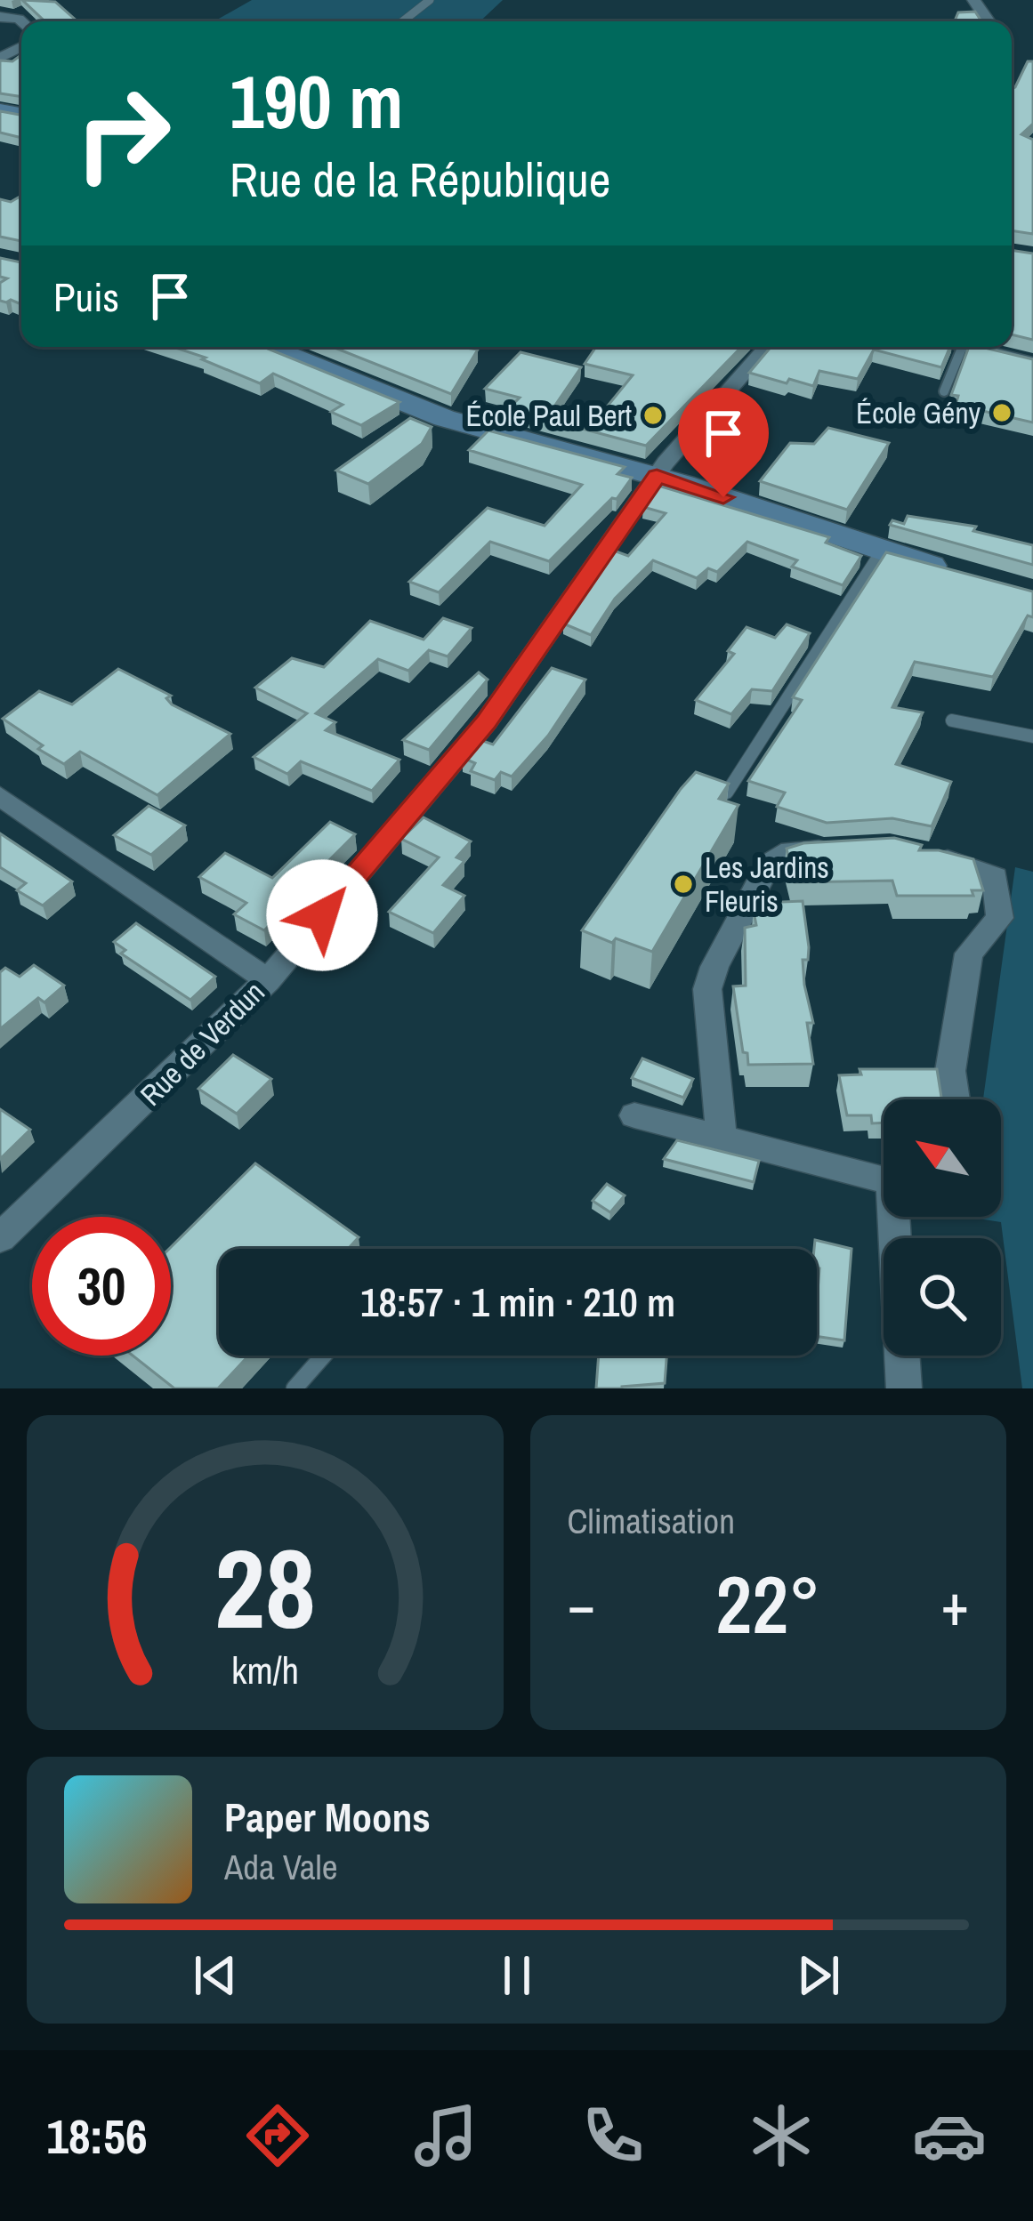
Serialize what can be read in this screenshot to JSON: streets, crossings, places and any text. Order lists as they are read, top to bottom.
{
  "streets": {
    "street": ["Rue de Verdun"]
  },
  "places": ["École Gény", "École Paul Bert", "Les Jardins Fleuris"],
  "north": "top left",
  "page": {
    "turn": ["190 m", "Rue de la République"],
    "then": "Puis",
    "limit": "30",
    "trip": "18:57 · 1 min · 210 m",
    "tile": "Climatisation",
    "heat": ["−", "22°", "+"],
    "song": ["Paper Moons", "Ada Vale"],
    "tabs": "18:56",
    "gauge": ["28", "km/h"]
  }
}
